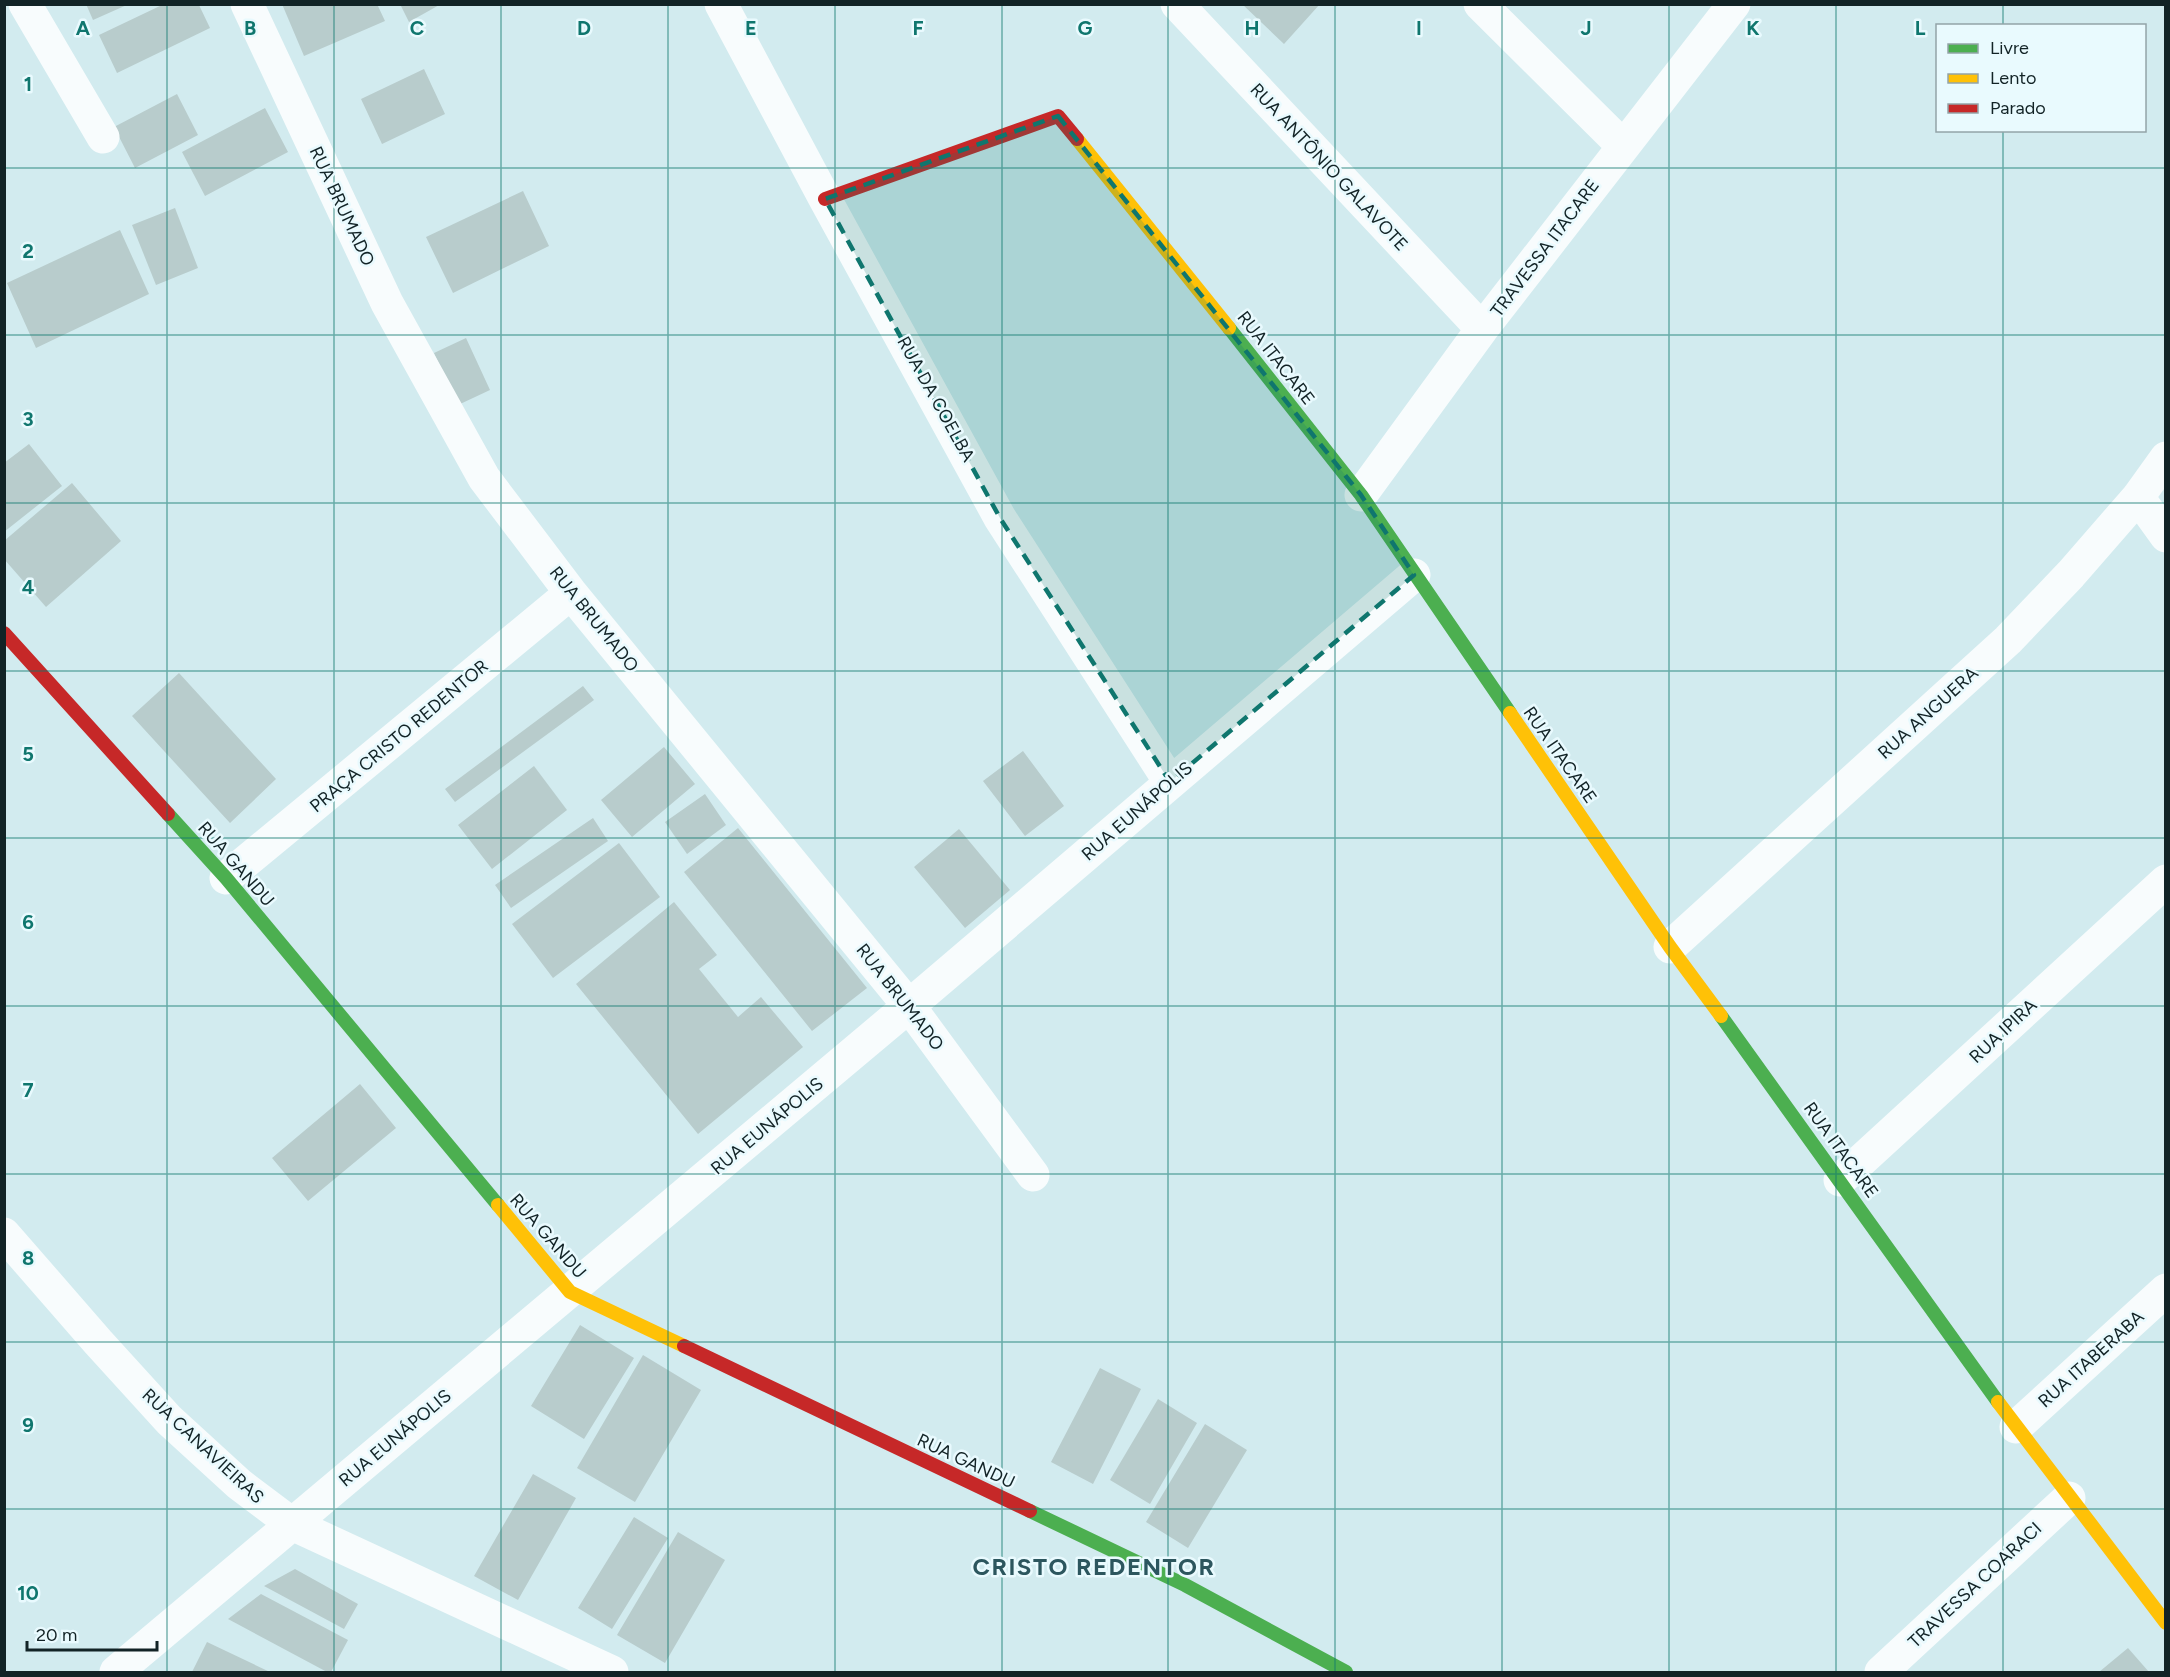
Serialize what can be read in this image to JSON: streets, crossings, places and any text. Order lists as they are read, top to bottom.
{
  "streets": {
    "street": [
      "RUA ANTÔNIO GALAVOTE",
      "RUA BRUMADO",
      "TRAVESSA ITACARE",
      "RUA ITACARE",
      "RUA DA COELBA",
      "RUA ANGUERA",
      "PRAÇA CRISTO REDENTOR",
      "RUA EUNÁPOLIS",
      "RUA GANDU",
      "RUA IPIRA",
      "RUA ITABERABA",
      "RUA CANAVIEIRAS",
      "TRAVESSA COARACI"
    ]
  },
  "crossings": [
    ["RUA ANTÔNIO GALAVOTE", "TRAVESSA ITACARE"],
    ["RUA BRUMADO", "PRAÇA CRISTO REDENTOR"],
    ["RUA BRUMADO", "RUA EUNÁPOLIS"],
    ["TRAVESSA ITACARE", "RUA ITACARE"],
    ["RUA ITACARE", "RUA DA COELBA"],
    ["RUA ITACARE", "RUA ANGUERA"],
    ["RUA ITACARE", "RUA EUNÁPOLIS"],
    ["RUA ITACARE", "RUA IPIRA"],
    ["RUA ITACARE", "RUA ITABERABA"],
    ["RUA ITACARE", "TRAVESSA COARACI"],
    ["RUA DA COELBA", "RUA EUNÁPOLIS"],
    ["PRAÇA CRISTO REDENTOR", "RUA GANDU"],
    ["RUA EUNÁPOLIS", "RUA GANDU"],
    ["RUA EUNÁPOLIS", "RUA CANAVIEIRAS"]
  ],
  "districts": ["CRISTO REDENTOR"],
  "legend": ["Livre", "Lento", "Parado"],
  "scale_bar": "20 m",
  "grid": {
    "columns": [
      "A",
      "B",
      "C",
      "D",
      "E",
      "F",
      "G",
      "H",
      "I",
      "J",
      "K",
      "L"
    ],
    "rows": [
      "1",
      "2",
      "3",
      "4",
      "5",
      "6",
      "7",
      "8",
      "9",
      "10"
    ]
  }
}
